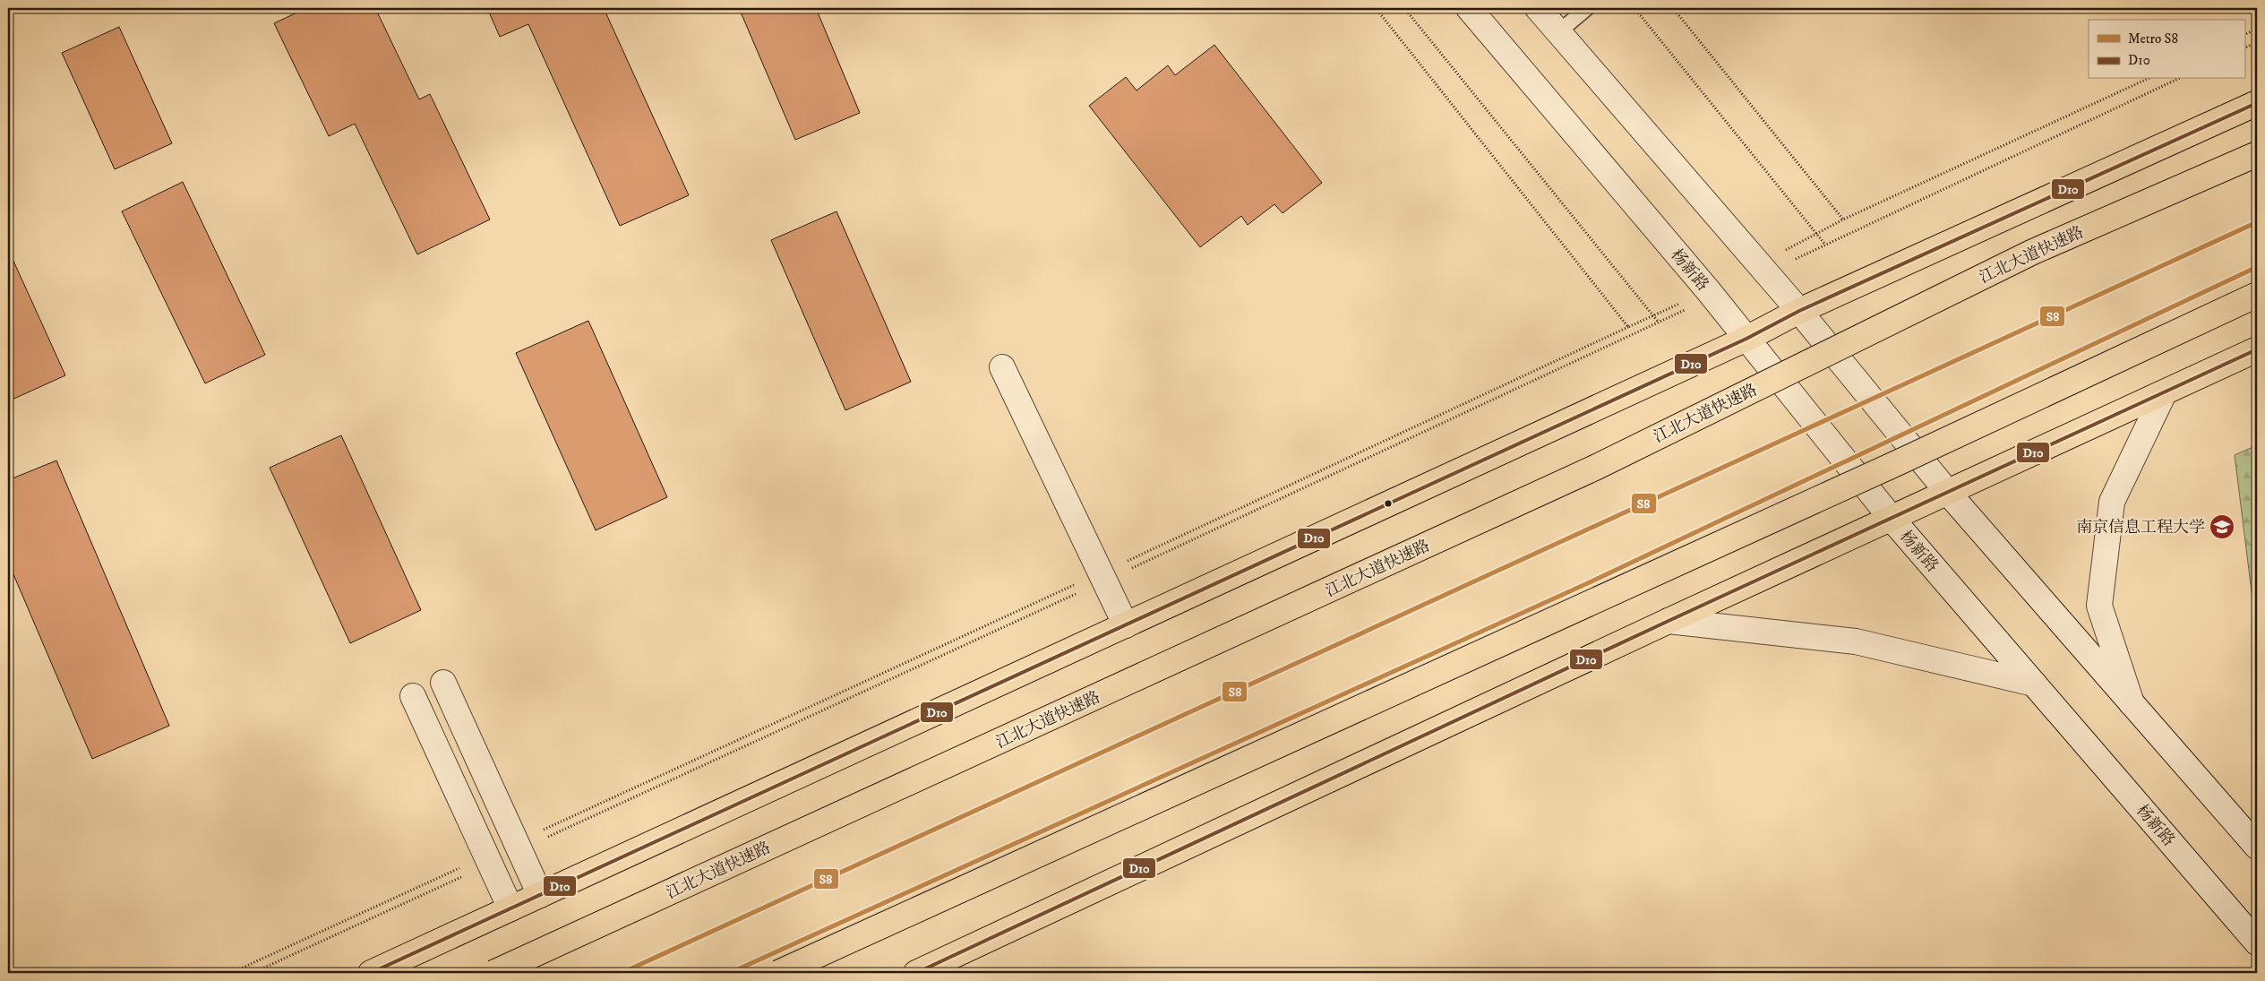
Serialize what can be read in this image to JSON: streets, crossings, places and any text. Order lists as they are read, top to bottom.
{
  "streets": {
    "main road": ["江北大道快速路"],
    "street": ["杨新路"]
  },
  "places": {
    "school or university": ["南京信息工程大学"]
  },
  "lines": ["transit line D10", "metro line S8"],
  "legend": ["Metro S8", "D10"]
}
